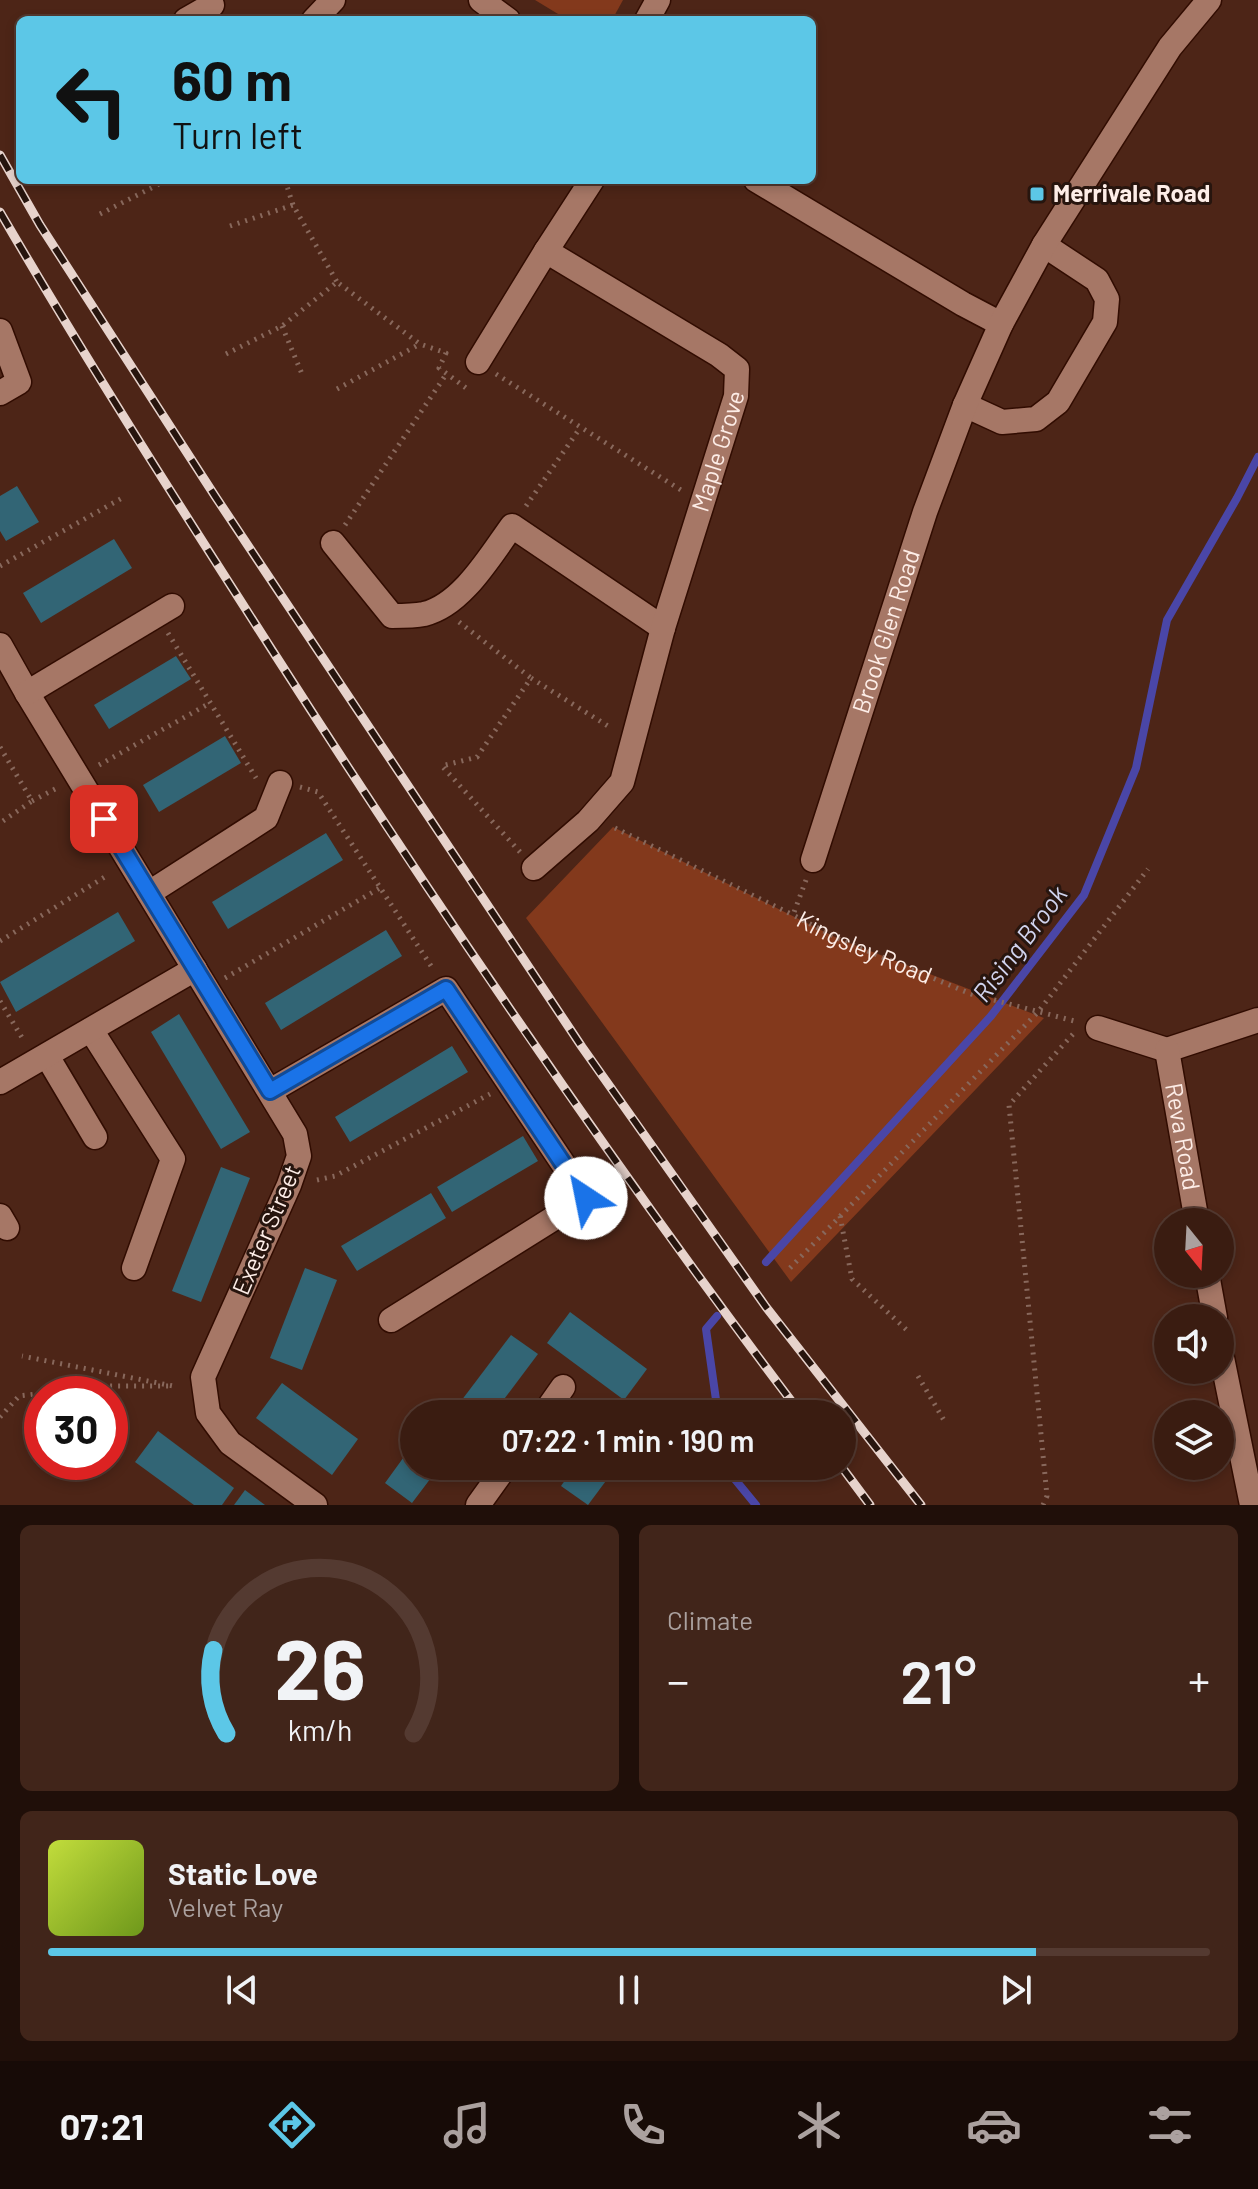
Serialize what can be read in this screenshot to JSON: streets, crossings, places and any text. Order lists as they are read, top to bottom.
{
  "streets": {
    "street": [
      "Maple Grove",
      "Brook Glen Road",
      "Reva Road",
      "Exeter Street"
    ],
    "path": ["Kingsley Road"]
  },
  "crossings": [
    ["Brook Glen Road", "Kingsley Road"]
  ],
  "water": ["Rising Brook"],
  "places": {
    "transit": ["Merrivale Road"]
  },
  "north": "bottom",
  "page": {
    "turn": ["60 m", "Turn left"],
    "limit": "30",
    "trip": "07:22 · 1 min · 190 m",
    "tile": "Climate",
    "heat": ["−", "21°", "+"],
    "song": ["Static Love", "Velvet Ray"],
    "tabs": "07:21",
    "gauge": ["26", "km/h"]
  }
}
